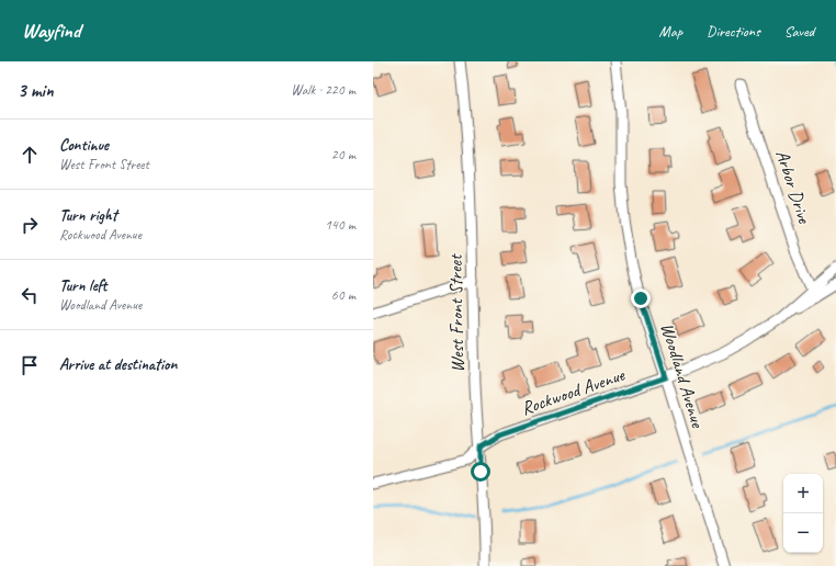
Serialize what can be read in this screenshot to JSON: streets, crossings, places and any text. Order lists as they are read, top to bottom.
{
  "streets": {
    "street": [
      "Arbor Drive",
      "West Front Street",
      "Woodland Avenue",
      "Rockwood Avenue"
    ]
  },
  "crossings": [
    ["Arbor Drive", "Rockwood Avenue"],
    ["West Front Street", "Rockwood Avenue"],
    ["Woodland Avenue", "Rockwood Avenue"]
  ],
  "page": {
    "header": "Wayfind",
    "nav": ["Map", "Directions", "Saved"],
    "heading": ["3 min", "Walk · 220 m"],
    "list": [
      ["Continue", "West Front Street", "20 m"],
      ["Turn right", "Rockwood Avenue", "140 m"],
      ["Turn left", "Woodland Avenue", "60 m"],
      "Arrive at destination"
    ],
    "map_buttons": ["+", "−"]
  }
}
